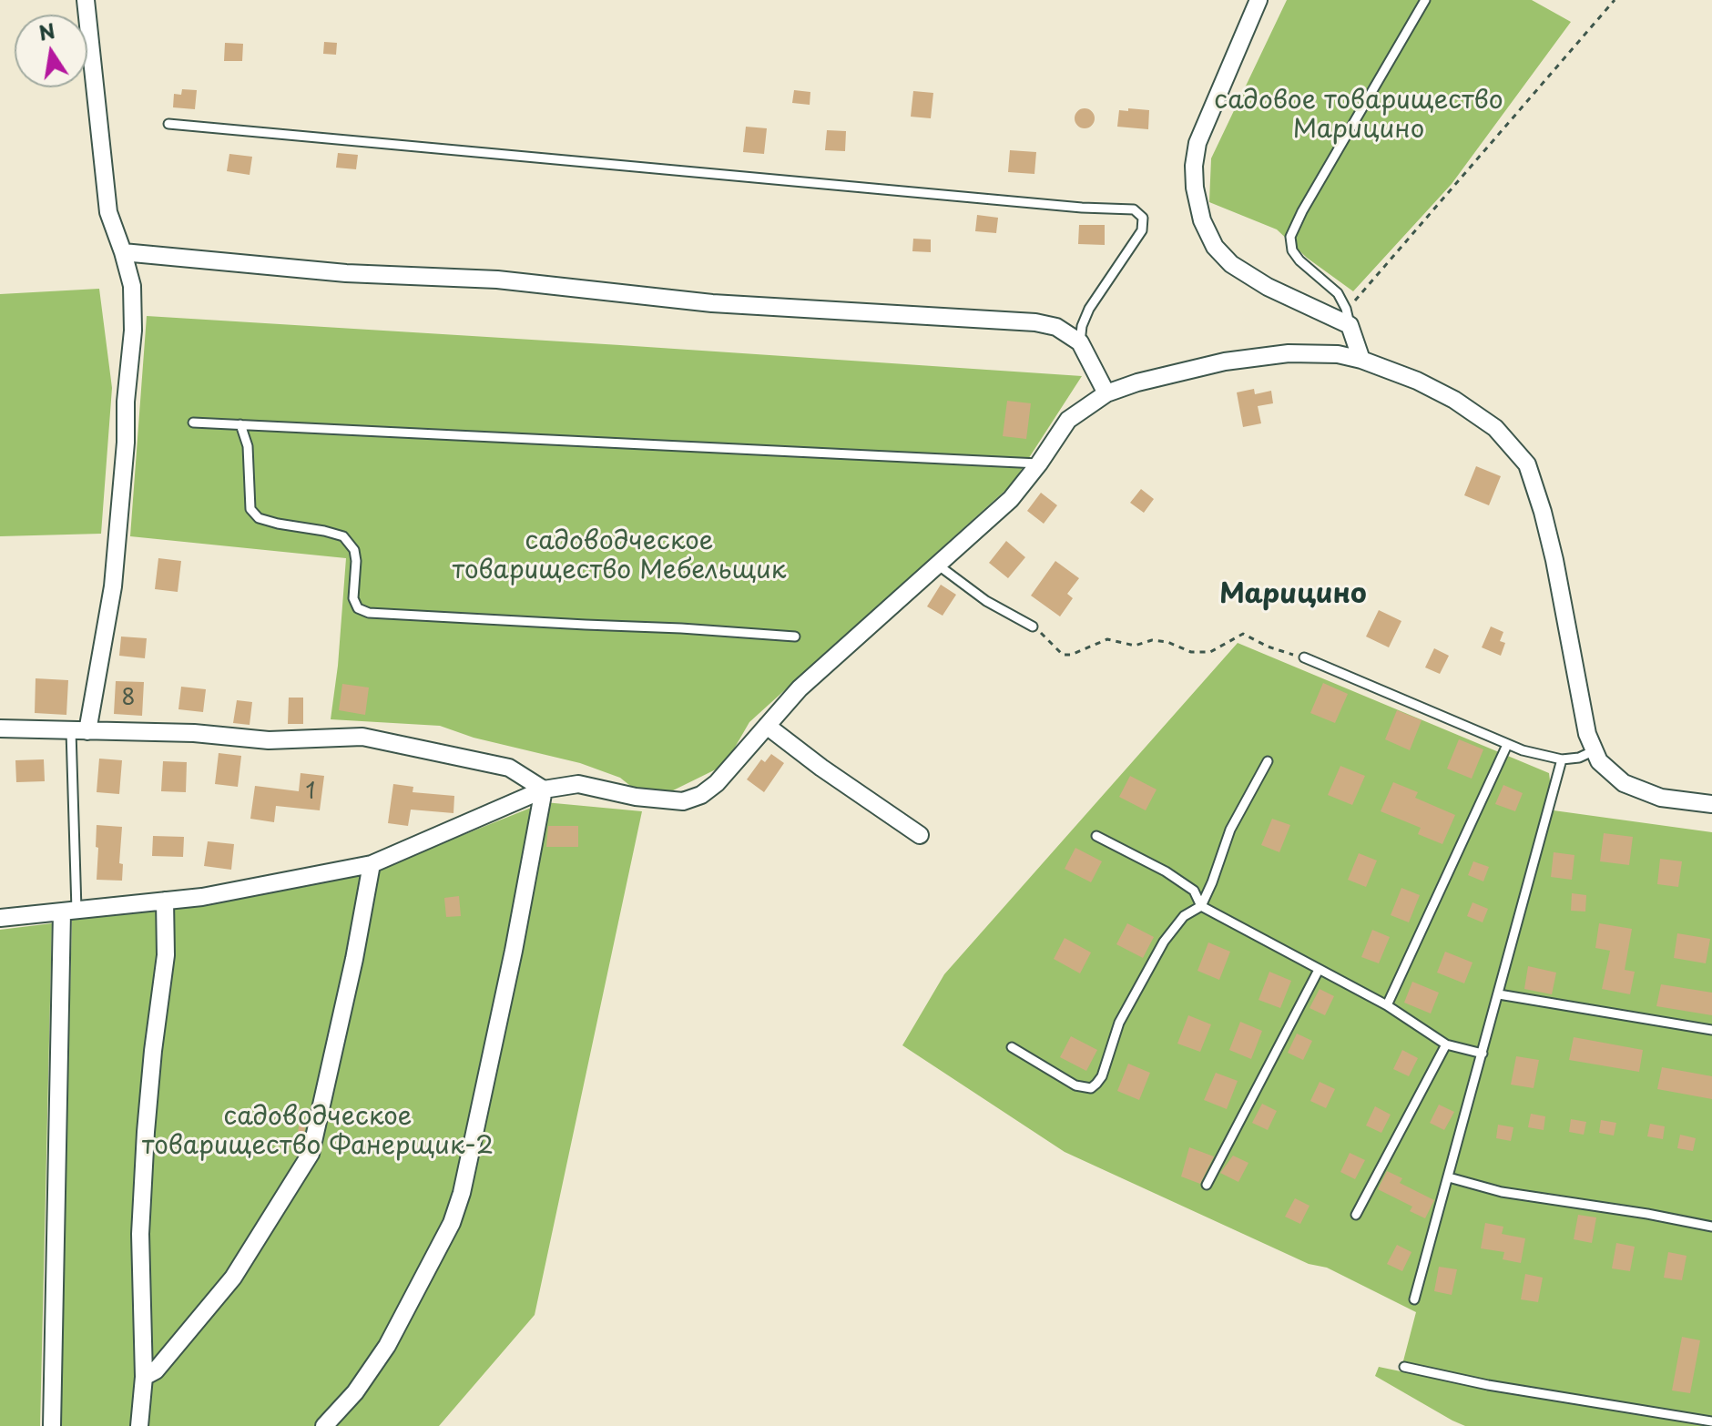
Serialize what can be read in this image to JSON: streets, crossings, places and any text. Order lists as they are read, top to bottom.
{
  "districts": ["Марицино"],
  "parks": ["садовое товарищество Марицино", "садоводческое товарищество Мебельщик", "садоводческое товарищество Фанерщик-2"],
  "house_numbers": ["8", "1"],
  "north": "top"
}
